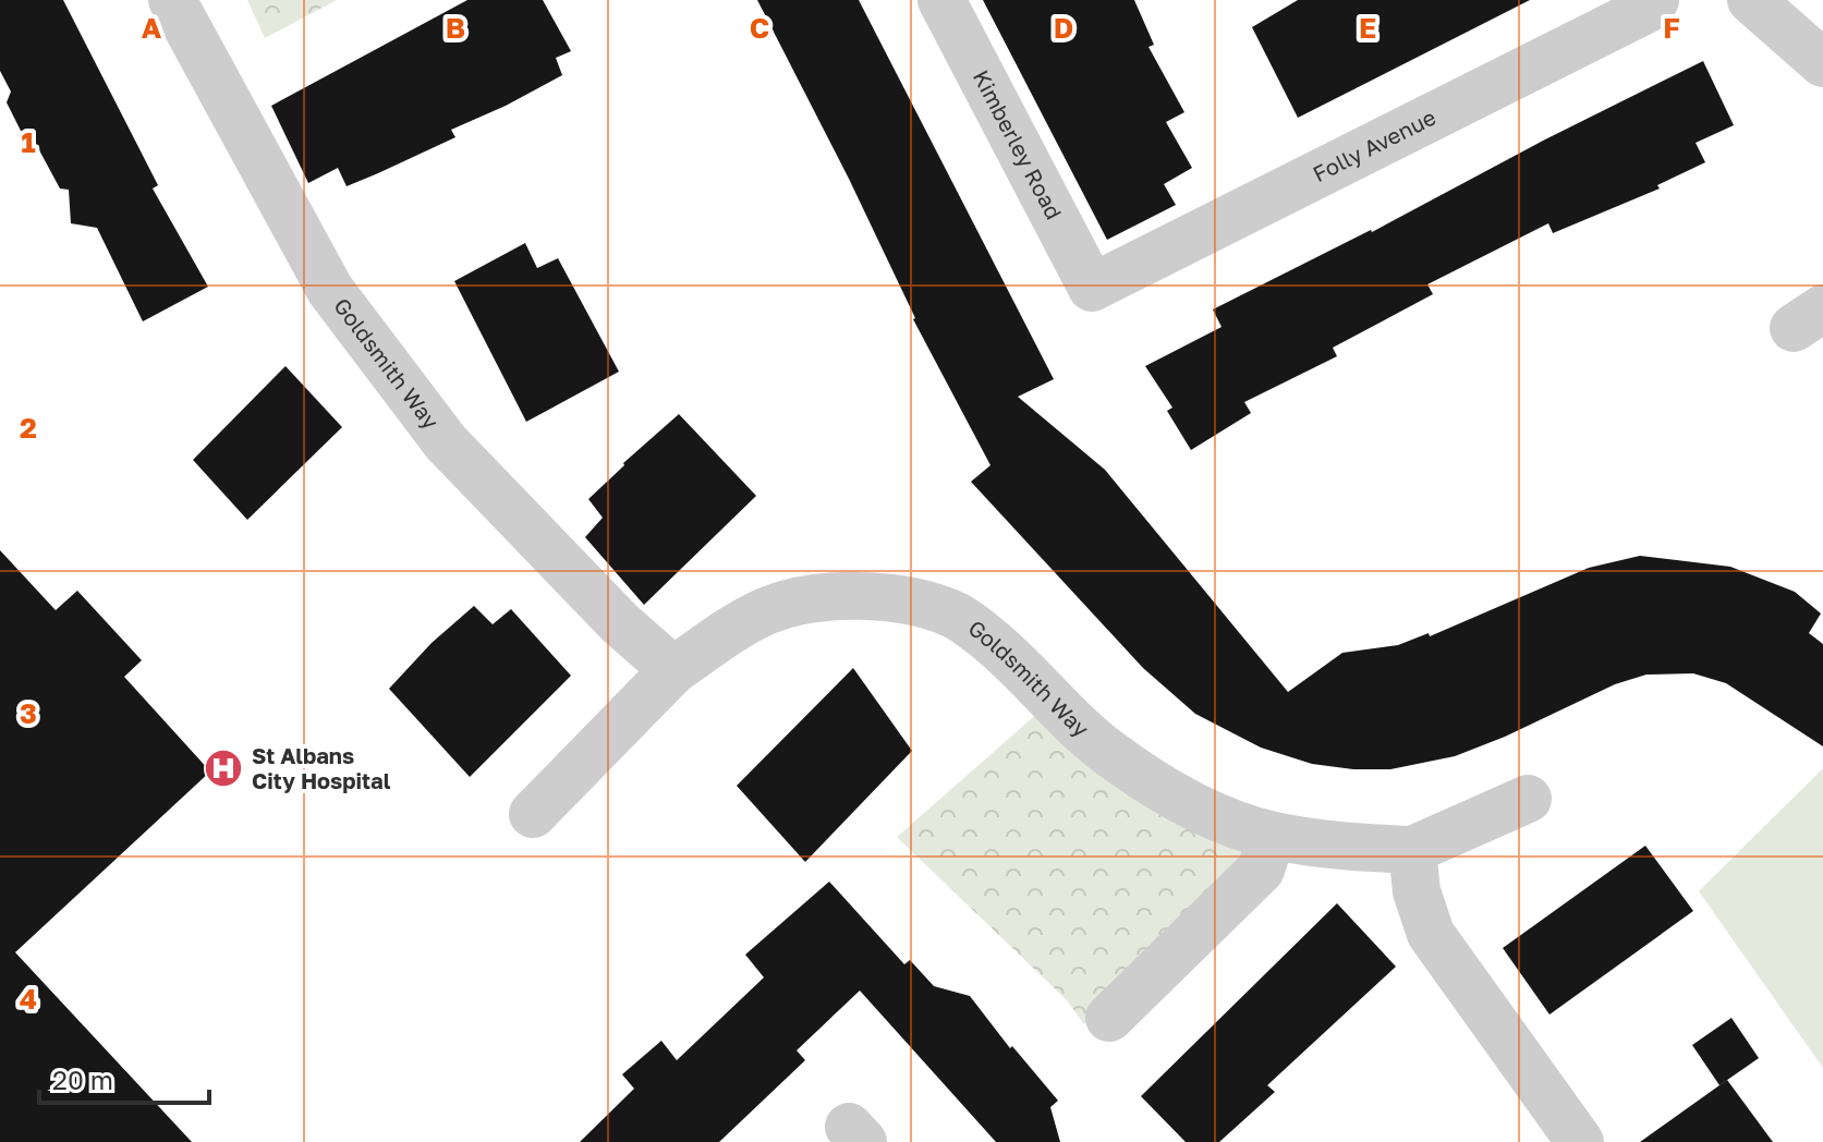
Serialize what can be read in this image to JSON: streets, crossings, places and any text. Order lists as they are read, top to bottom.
{
  "streets": {
    "street": ["Kimberley Road", "Folly Avenue", "Goldsmith Way"]
  },
  "crossings": [
    ["Kimberley Road", "Folly Avenue"]
  ],
  "places": {
    "hospital": ["St Albans City Hospital"]
  },
  "scale_bar": "20 m",
  "grid": {
    "columns": [
      "A",
      "B",
      "C",
      "D",
      "E",
      "F"
    ],
    "rows": [
      "1",
      "2",
      "3",
      "4"
    ]
  }
}
